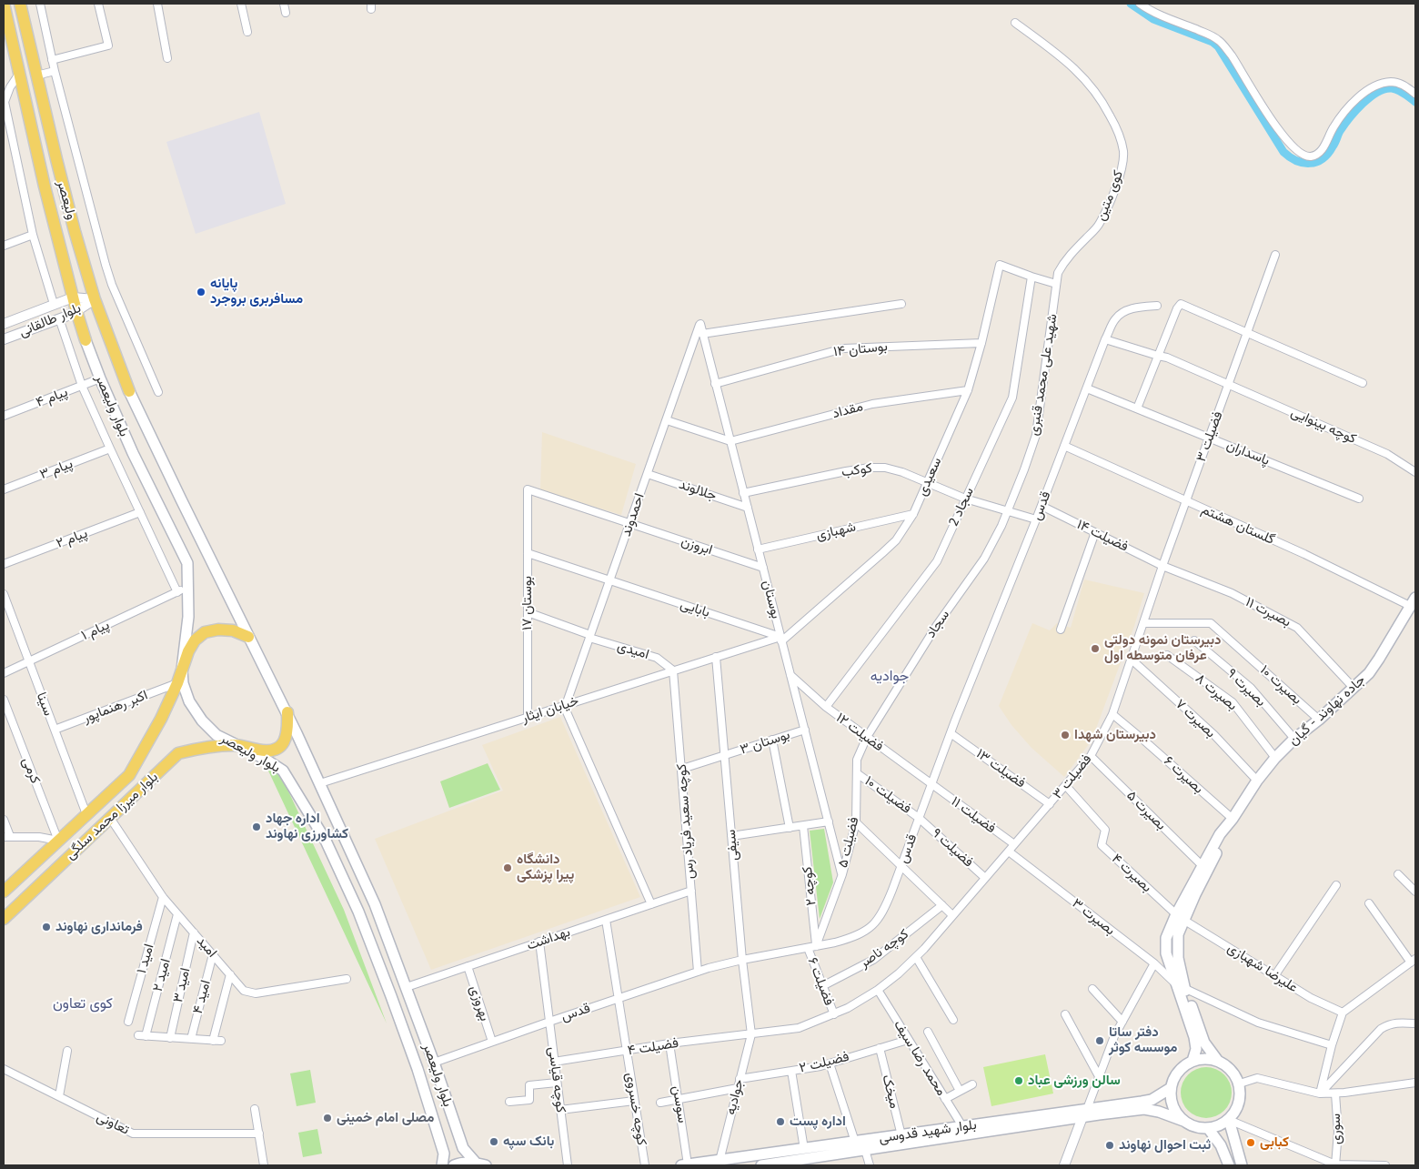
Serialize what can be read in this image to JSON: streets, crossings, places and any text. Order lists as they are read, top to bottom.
{
  "streets": {
    "main road": [
      "ولیعصر",
      "بلوار ولیعصر",
      "جاده نهاوند - گیان",
      "بلوار میرزا محمد سلگی",
      "بلوار شهید قدوسی"
    ],
    "street": [
      "کوی متین",
      "بلوار طالقانی",
      "بوستان ۱۴",
      "شهید علی محمد قنبری",
      "پیام ۴",
      "مقداد",
      "کوچه بینوایی",
      "فضیلت ۳",
      "پاسداران",
      "پیام ۳",
      "کوکب",
      "سعیدی",
      "جلالوند",
      "قدس",
      "سجاد 2",
      "احمدوند",
      "گلستان هشتم",
      "شهبازی",
      "فضیلت ۱۴",
      "پیام ۲",
      "ابروزن",
      "بوستان",
      "بوستان ۱۷",
      "بابایی",
      "بصیرت ۱۱",
      "سجاد",
      "پیام ۱",
      "امیدی",
      "بصیرت ۱۰",
      "بصیرت ۹",
      "بصیرت ۸",
      "سینا",
      "اکبر رهنماپور",
      "خیابان ایثار",
      "بصیرت ۷",
      "فضیلت ۱۲",
      "بوستان ۳",
      "فضیلت ۱۳",
      "کرمی",
      "بصیرت ۶",
      "فضیلت ۱۰",
      "بصیرت ۵",
      "فضیلت ۱۱",
      "کوچه سعید فریاد رس",
      "فضیلت ۵",
      "سیفی",
      "فضیلت ۹",
      "بصیرت ۴",
      "کوچه ۲",
      "بصیرت ۳",
      "بهداشت",
      "امید",
      "کوچه ناصر",
      "امید ۱",
      "علیرضا شهبازی",
      "امید ۲",
      "فضیلت ۶",
      "امید ۳",
      "امید ۴",
      "بهروزی",
      "فضیلت ۴",
      "محمد رضا سیف",
      "فضیلت ۲",
      "کوچه قیاسی",
      "میخک",
      "جوادیه",
      "سوسن",
      "کوچه خسروی",
      "تعاونی",
      "سوری"
    ]
  },
  "crossings": [
    ["کوی متین", "شهید علی محمد قنبری"],
    ["ولیعصر", "بلوار طالقانی"],
    ["ولیعصر", "بلوار ولیعصر"],
    ["بوستان ۱۴", "سعیدی"],
    ["بوستان ۱۴", "بوستان"],
    ["شهید علی محمد قنبری", "کوکب"],
    ["شهید علی محمد قنبری", "سجاد"],
    ["پیام ۴", "بلوار ولیعصر"],
    ["بلوار ولیعصر", "قدس"],
    ["بلوار ولیعصر", "پیام ۱"],
    ["بلوار ولیعصر", "خیابان ایثار"],
    ["بلوار ولیعصر", "بلوار میرزا محمد سلگی"],
    ["بلوار ولیعصر", "بهداشت"],
    ["مقداد", "سعیدی"],
    ["مقداد", "بوستان"],
    ["کوچه بینوایی", "فضیلت ۳"],
    ["فضیلت ۳", "پاسداران"],
    ["فضیلت ۳", "گلستان هشتم"],
    ["فضیلت ۳", "فضیلت ۱۴"],
    ["فضیلت ۳", "بصیرت ۱۱"],
    ["فضیلت ۳", "بصیرت ۱۰"],
    ["فضیلت ۳", "بصیرت ۷"],
    ["فضیلت ۳", "فضیلت ۱۳"],
    ["فضیلت ۳", "بصیرت ۶"],
    ["فضیلت ۳", "بصیرت ۵"],
    ["فضیلت ۳", "فضیلت ۱۱"],
    ["فضیلت ۳", "سیفی"],
    ["فضیلت ۳", "فضیلت ۹"],
    ["فضیلت ۳", "بصیرت ۴"],
    ["فضیلت ۳", "بصیرت ۳"],
    ["فضیلت ۳", "فضیلت ۶"],
    ["فضیلت ۳", "فضیلت ۴"],
    ["فضیلت ۳", "محمد رضا سیف"],
    ["فضیلت ۳", "جوادیه"],
    ["پاسداران", "قدس"],
    ["کوکب", "سعیدی"],
    ["کوکب", "قدس"],
    ["کوکب", "سجاد 2"],
    ["کوکب", "بوستان"],
    ["کوکب", "سجاد"],
    ["سعیدی", "سجاد 2"],
    ["سعیدی", "شهبازی"],
    ["سعیدی", "بوستان"],
    ["سعیدی", "بابایی"],
    ["سعیدی", "خیابان ایثار"],
    ["جلالوند", "احمدوند"],
    ["جلالوند", "بوستان"],
    ["قدس", "گلستان هشتم"],
    ["قدس", "فضیلت ۱۴"],
    ["قدس", "فضیلت ۱۲"],
    ["قدس", "فضیلت ۱۳"],
    ["قدس", "فضیلت ۱۰"],
    ["قدس", "فضیلت ۱۱"],
    ["قدس", "کوچه سعید فریاد رس"],
    ["قدس", "فضیلت ۵"],
    ["قدس", "سیفی"],
    ["قدس", "فضیلت ۹"],
    ["قدس", "کوچه ۲"],
    ["قدس", "فضیلت ۶"],
    ["قدس", "بهروزی"],
    ["قدس", "کوچه قیاسی"],
    ["قدس", "کوچه خسروی"],
    ["سجاد 2", "فضیلت ۱۲"],
    ["احمدوند", "ابروزن"],
    ["احمدوند", "بوستان"],
    ["احمدوند", "بابایی"],
    ["احمدوند", "امیدی"],
    ["احمدوند", "خیابان ایثار"],
    ["گلستان هشتم", "جاده نهاوند - گیان"],
    ["شهبازی", "بوستان"],
    ["فضیلت ۱۴", "بصیرت ۱۱"],
    ["ابروزن", "بوستان"],
    ["ابروزن", "بوستان ۱۷"],
    ["بوستان", "بابایی"],
    ["بوستان", "خیابان ایثار"],
    ["بوستان", "فضیلت ۱۲"],
    ["بوستان", "بوستان ۳"],
    ["بوستان", "فضیلت ۵"],
    ["بوستان ۱۷", "بابایی"],
    ["بوستان ۱۷", "امیدی"],
    ["بوستان ۱۷", "خیابان ایثار"],
    ["بابایی", "خیابان ایثار"],
    ["بصیرت ۱۱", "جاده نهاوند - گیان"],
    ["سجاد", "فضیلت ۱۲"],
    ["سجاد", "فضیلت ۵"],
    ["پیام ۱", "سینا"],
    ["امیدی", "خیابان ایثار"],
    ["امیدی", "کوچه سعید فریاد رس"],
    ["بصیرت ۱۰", "جاده نهاوند - گیان"],
    ["بصیرت ۹", "جاده نهاوند - گیان"],
    ["بصیرت ۸", "جاده نهاوند - گیان"],
    ["سینا", "اکبر رهنماپور"],
    ["سینا", "بلوار میرزا محمد سلگی"],
    ["اکبر رهنماپور", "بلوار میرزا محمد سلگی"],
    ["خیابان ایثار", "کوچه سعید فریاد رس"],
    ["خیابان ایثار", "سیفی"],
    ["جاده نهاوند - گیان", "بصیرت ۷"],
    ["جاده نهاوند - گیان", "بصیرت ۶"],
    ["جاده نهاوند - گیان", "بصیرت ۵"],
    ["جاده نهاوند - گیان", "بصیرت ۴"],
    ["جاده نهاوند - گیان", "بصیرت ۳"],
    ["جاده نهاوند - گیان", "علیرضا شهبازی"],
    ["جاده نهاوند - گیان", "بلوار شهید قدوسی"],
    ["فضیلت ۱۲", "فضیلت ۱۱"],
    ["فضیلت ۱۲", "فضیلت ۵"],
    ["بوستان ۳", "کوچه سعید فریاد رس"],
    ["بوستان ۳", "سیفی"],
    ["کرمی", "بلوار میرزا محمد سلگی"],
    ["فضیلت ۱۰", "فضیلت ۵"],
    ["فضیلت ۱۰", "فضیلت ۹"],
    ["بلوار میرزا محمد سلگی", "امید"],
    ["کوچه سعید فریاد رس", "بهداشت"],
    ["فضیلت ۵", "کوچه ۲"],
    ["سیفی", "فضیلت ۴"],
    ["سیفی", "جوادیه"],
    ["بصیرت ۴", "علیرضا شهبازی"],
    ["بهداشت", "بهروزی"],
    ["بهداشت", "کوچه قیاسی"],
    ["بهداشت", "کوچه خسروی"],
    ["امید", "امید ۱"],
    ["امید", "امید ۲"],
    ["امید", "امید ۳"],
    ["امید", "امید ۴"],
    ["کوچه ناصر", "فضیلت ۶"],
    ["امید ۲", "امید ۳"],
    ["فضیلت ۴", "کوچه قیاسی"],
    ["فضیلت ۴", "جوادیه"],
    ["فضیلت ۴", "سوسن"],
    ["فضیلت ۴", "کوچه خسروی"],
    ["محمد رضا سیف", "فضیلت ۲"],
    ["محمد رضا سیف", "بلوار شهید قدوسی"],
    ["فضیلت ۲", "میخک"],
    ["فضیلت ۲", "جوادیه"],
    ["میخک", "بلوار شهید قدوسی"],
    ["جوادیه", "بلوار شهید قدوسی"],
    ["سوسن", "بلوار شهید قدوسی"]
  ],
  "districts": ["جوادیه", "کوی تعاون"],
  "places": [
    "پایانه مسافربری بروجرد",
    "دبیرستان نمونه دولتی عرفان متوسطه اول",
    "دبیرستان شهدا",
    "اداره جهاد کشاورزی نهاوند",
    "دانشگاه پیرا پزشکی",
    "فرمانداری نهاوند",
    "دفتر ساتا موسسه کوثر",
    "سالن ورزشی عباد",
    "مصلی امام خمینی",
    "اداره پست",
    "بانک سپه",
    "کبابی",
    "ثبت احوال نهاوند"
  ]
}
